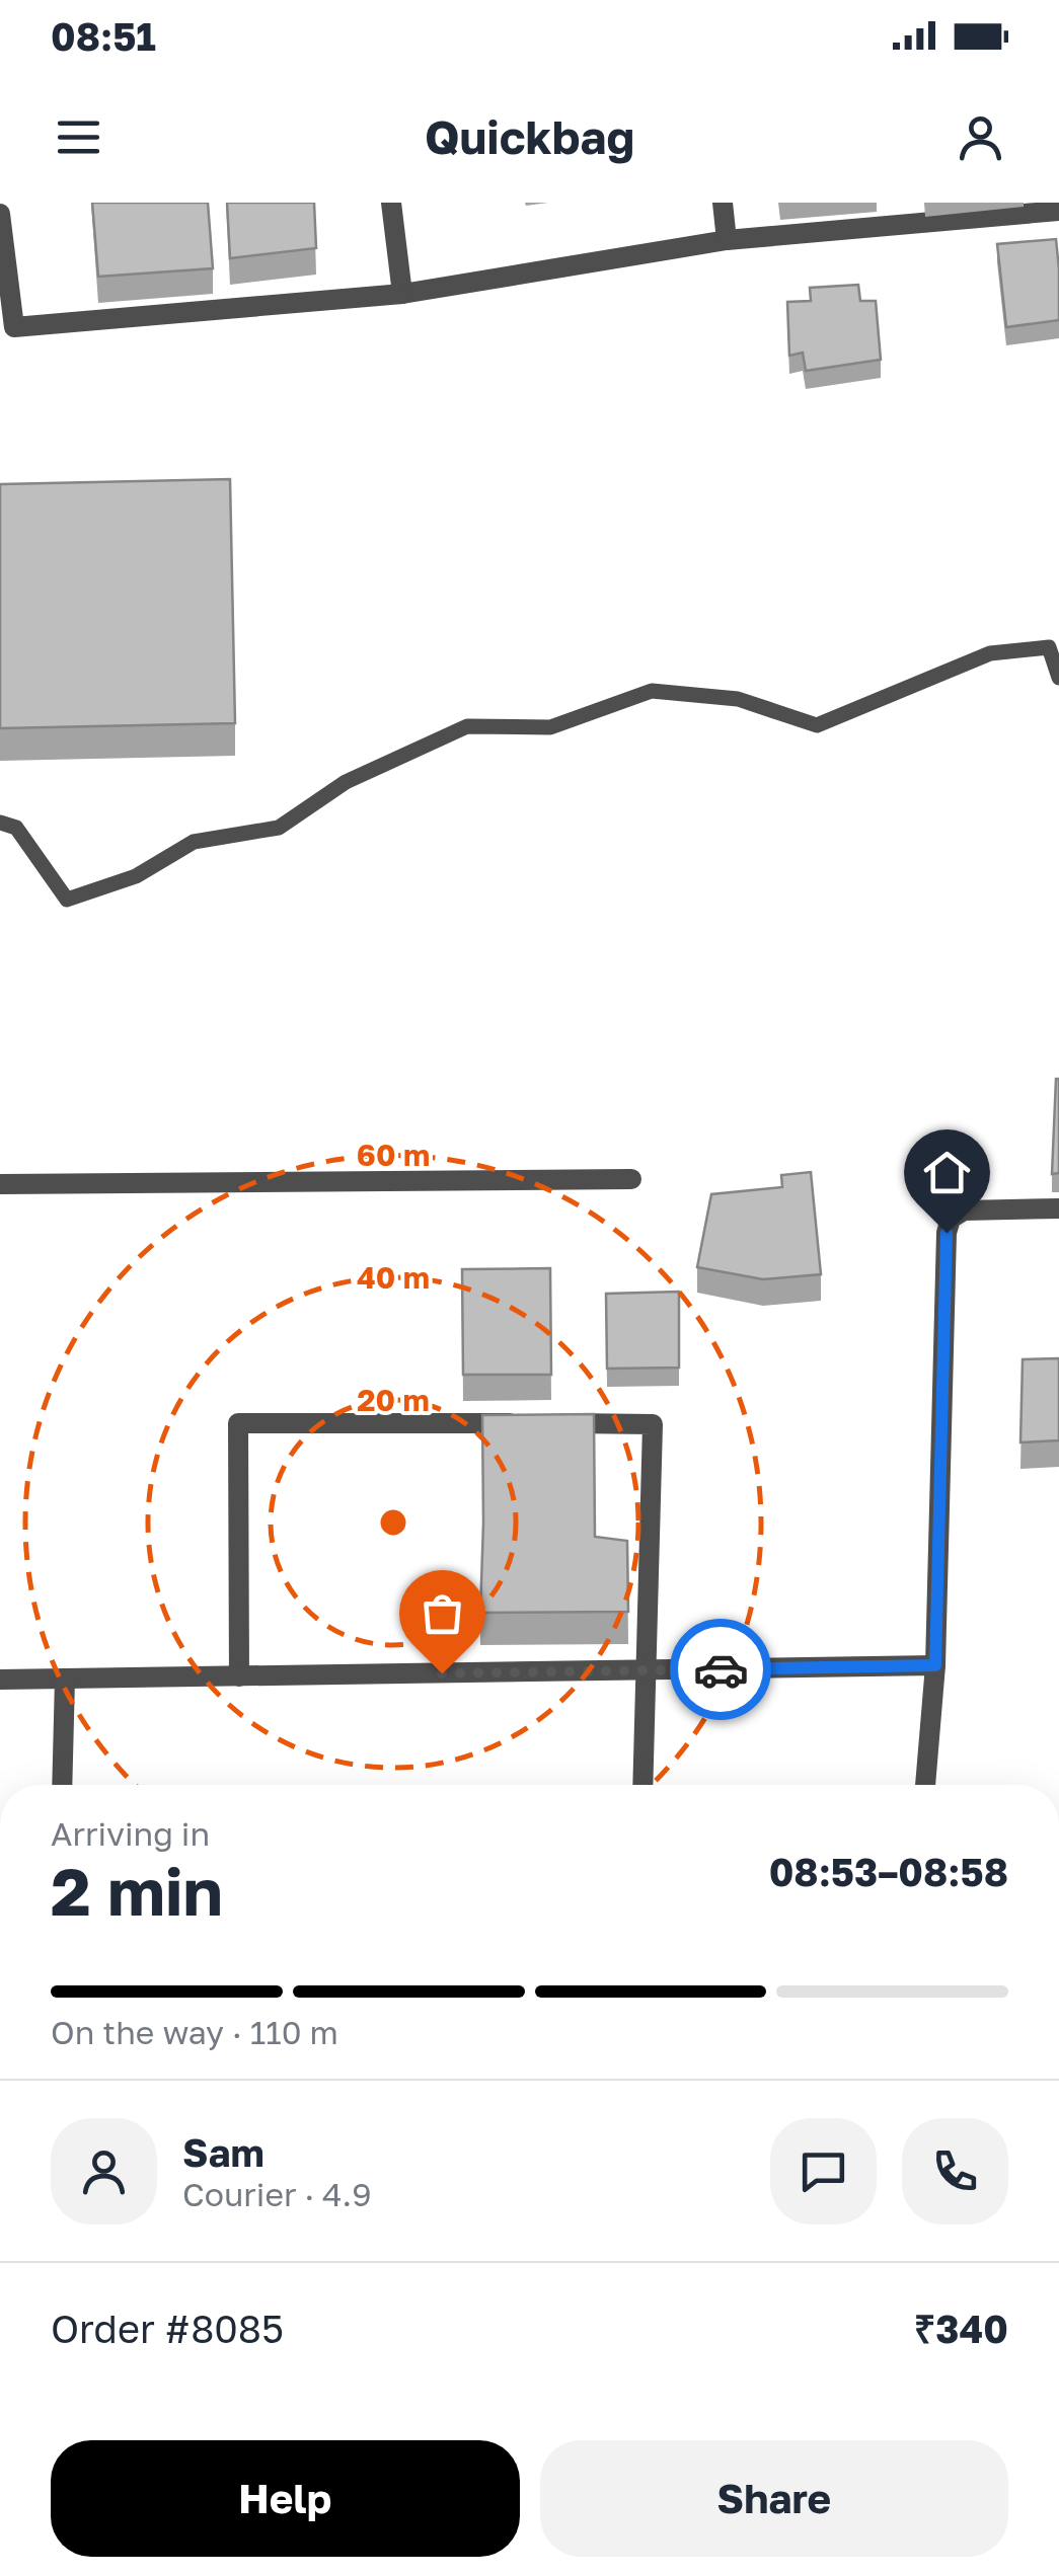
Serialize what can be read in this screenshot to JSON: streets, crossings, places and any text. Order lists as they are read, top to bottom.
{
  "page": {
    "status": "08:51",
    "header": "Quickbag",
    "heading": ["2 min", "Arriving in", "08:53–08:58"],
    "panel": [
      "Sam",
      "Courier · 4.9",
      "Order #8085",
      "₹340"
    ],
    "bar": "On the way · 110 m",
    "buttons": ["Help", "Share"]
  },
  "rings": ["60 m", "40 m", "20 m"]
}
